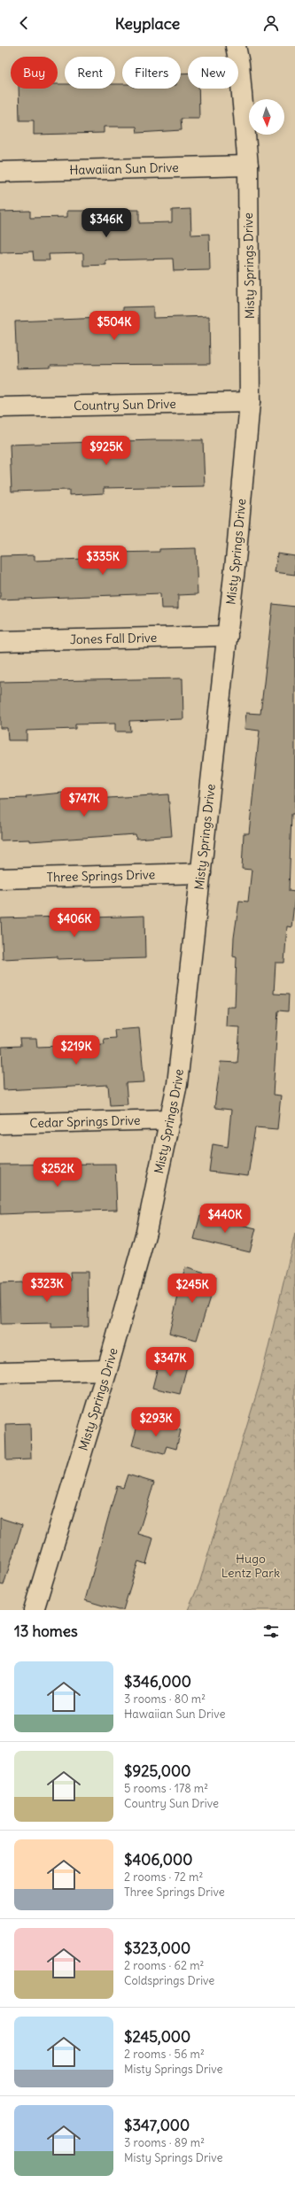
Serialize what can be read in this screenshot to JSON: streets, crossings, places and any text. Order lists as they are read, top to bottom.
{
  "streets": {
    "street": [
      "Hawaiian Sun Drive",
      "Misty Springs Drive",
      "Country Sun Drive",
      "Jones Fall Drive",
      "Three Springs Drive",
      "Cedar Springs Drive"
    ]
  },
  "crossings": [
    ["Hawaiian Sun Drive", "Misty Springs Drive"],
    ["Misty Springs Drive", "Country Sun Drive"],
    ["Misty Springs Drive", "Jones Fall Drive"],
    ["Misty Springs Drive", "Three Springs Drive"],
    ["Misty Springs Drive", "Cedar Springs Drive"]
  ],
  "parks": ["Hugo Lentz Park"],
  "north": "bottom",
  "page": {
    "header": "Keyplace",
    "chip": [
      "Buy",
      "Rent",
      "Filters",
      "New"
    ],
    "price": [
      "$346K",
      "$504K",
      "$925K",
      "$335K",
      "$747K",
      "$406K",
      "$219K",
      "$252K",
      "$440K",
      "$323K",
      "$245K",
      "$347K",
      "$293K"
    ],
    "heading": "13 homes",
    "list": [
      {
        "name": "$346,000",
        "note": "3 rooms · 80 m² · Hawaiian Sun Drive"
      },
      {
        "name": "$925,000",
        "note": "5 rooms · 178 m² · Country Sun Drive"
      },
      {
        "name": "$406,000",
        "note": "2 rooms · 72 m² · Three Springs Drive"
      },
      {
        "name": "$323,000",
        "note": "2 rooms · 62 m² · Coldsprings Drive"
      },
      {
        "name": "$245,000",
        "note": "2 rooms · 56 m² · Misty Springs Drive"
      },
      {
        "name": "$347,000",
        "note": "3 rooms · 89 m² · Misty Springs Drive"
      }
    ]
  }
}
